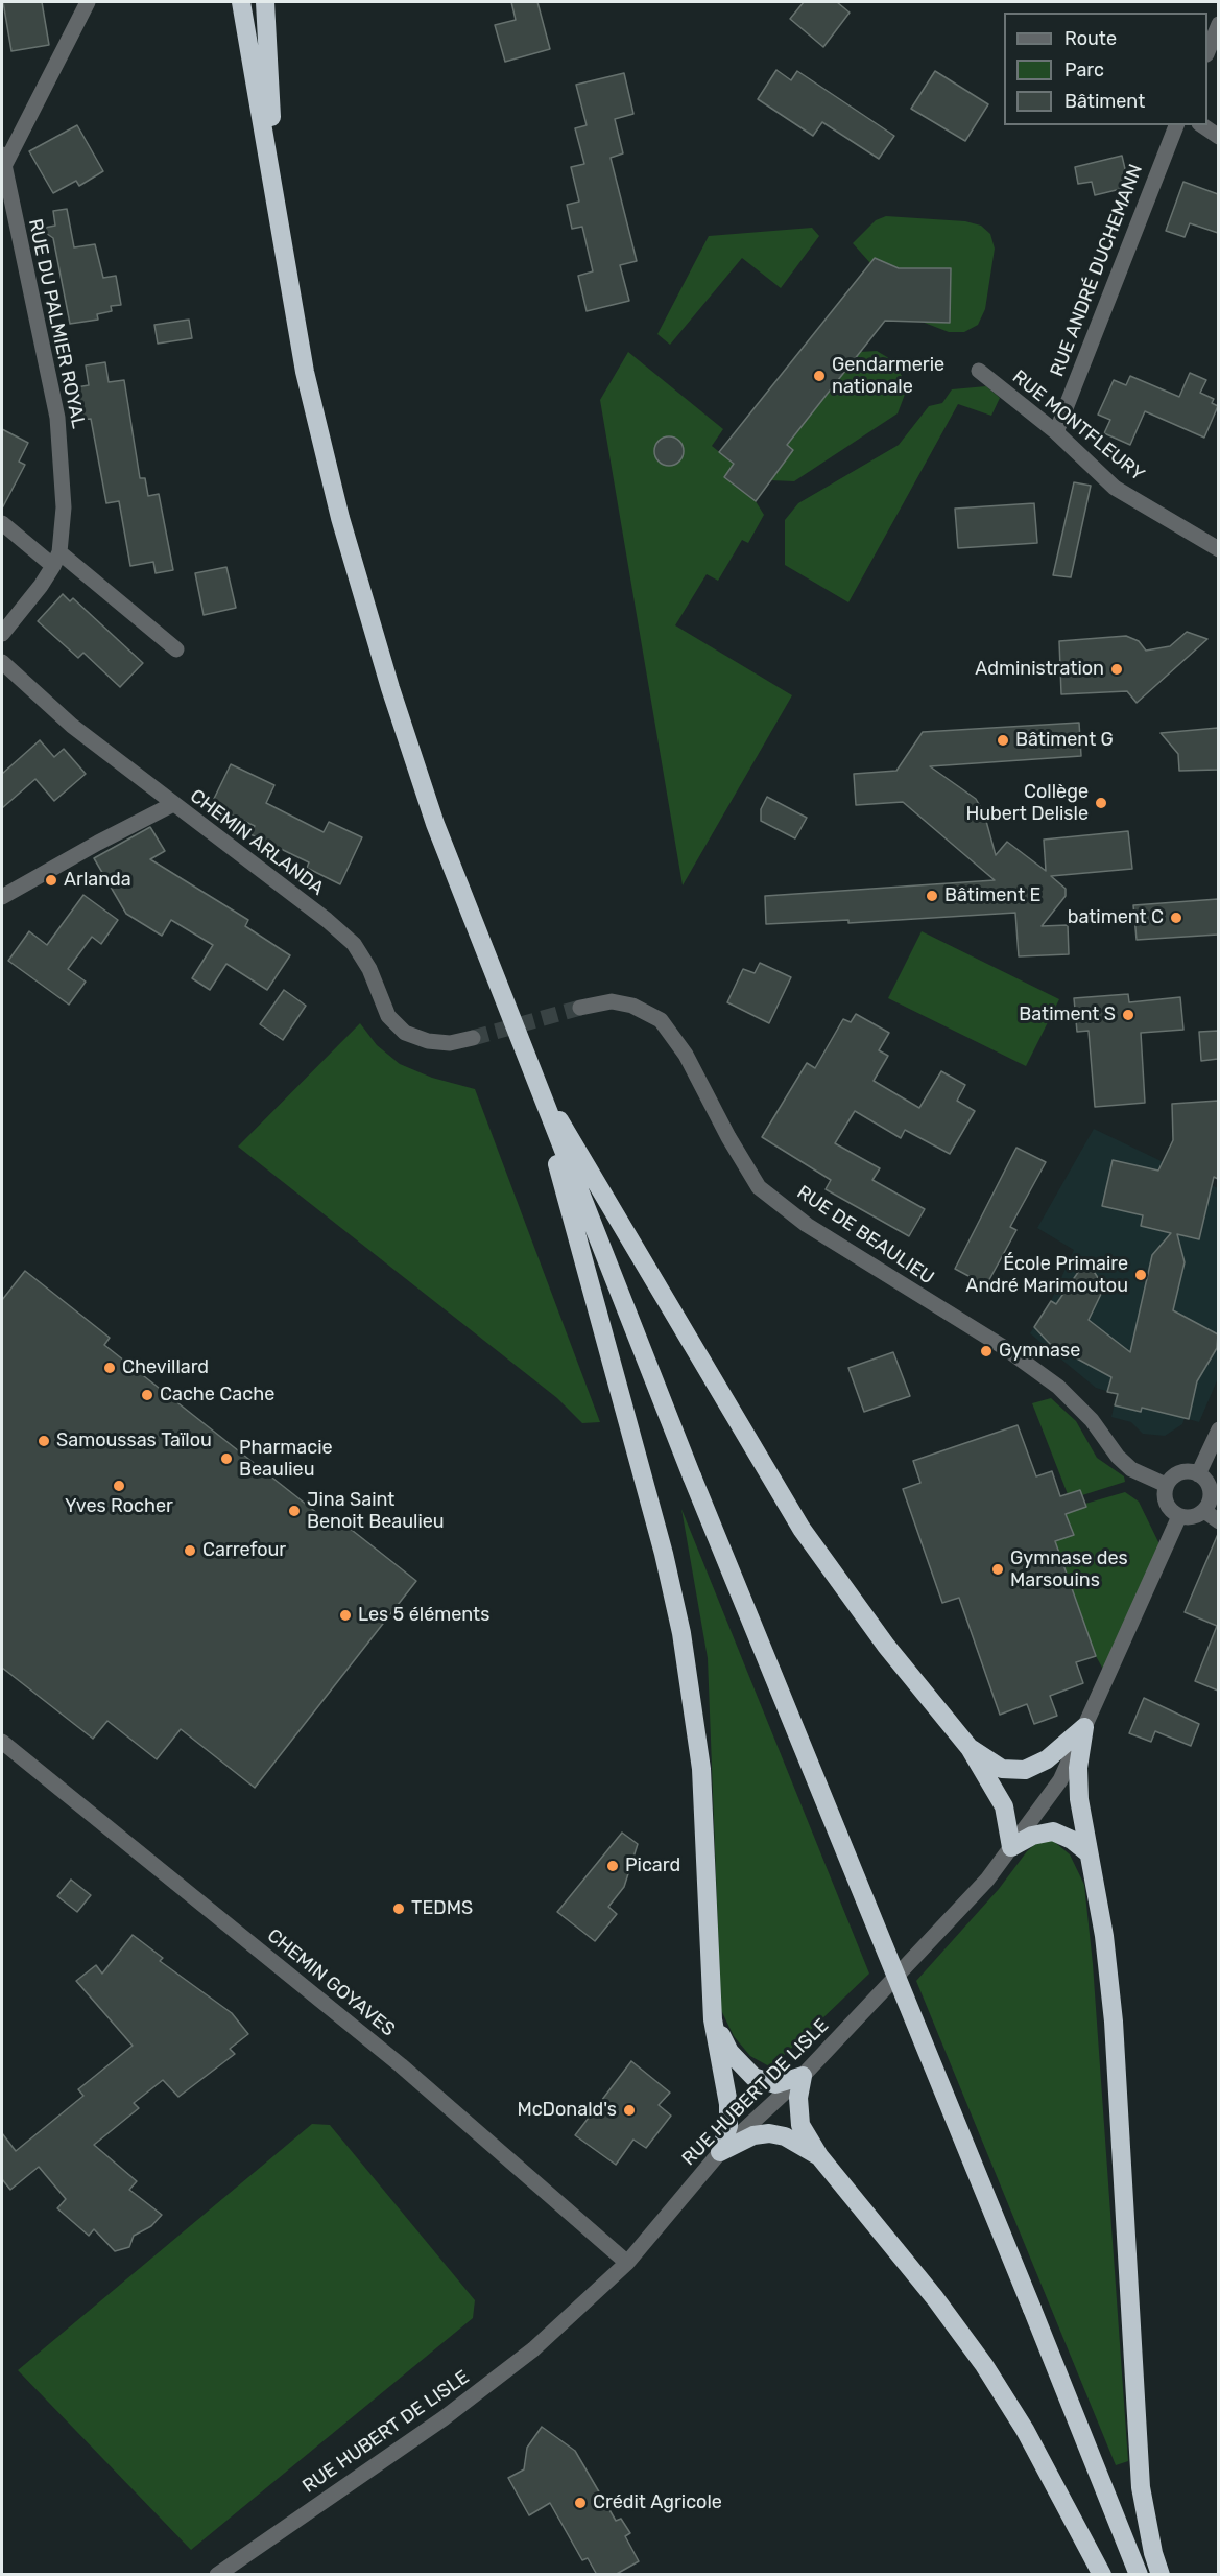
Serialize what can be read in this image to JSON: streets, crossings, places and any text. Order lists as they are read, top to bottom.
{
  "streets": {
    "street": [
      "RUE ANDRÉ DUCHEMANN",
      "RUE DU PALMIER ROYAL",
      "RUE MONTFLEURY",
      "CHEMIN ARLANDA",
      "RUE DE BEAULIEU",
      "CHEMIN GOYAVES",
      "RUE HUBERT DE LISLE"
    ]
  },
  "crossings": [
    ["RUE ANDRÉ DUCHEMANN", "RUE MONTFLEURY"],
    ["RUE DE BEAULIEU", "RUE HUBERT DE LISLE"],
    ["CHEMIN GOYAVES", "RUE HUBERT DE LISLE"]
  ],
  "places": [
    "Gendarmerie nationale",
    "Administration",
    "Bâtiment G",
    "Collège Hubert Delisle",
    "Arlanda",
    "Bâtiment E",
    "batiment C",
    "Batiment S",
    "École Primaire André Marimoutou",
    "Gymnase",
    "Chevillard",
    "Cache Cache",
    "Samoussas Taïlou",
    "Pharmacie Beaulieu",
    "Yves Rocher",
    "Jina Saint Benoit Beaulieu",
    "Carrefour",
    "Gymnase des Marsouins",
    "Les 5 éléments",
    "Picard",
    "TEDMS",
    "McDonald's",
    "Crédit Agricole"
  ],
  "legend": ["Route", "Parc", "Bâtiment"]
}
